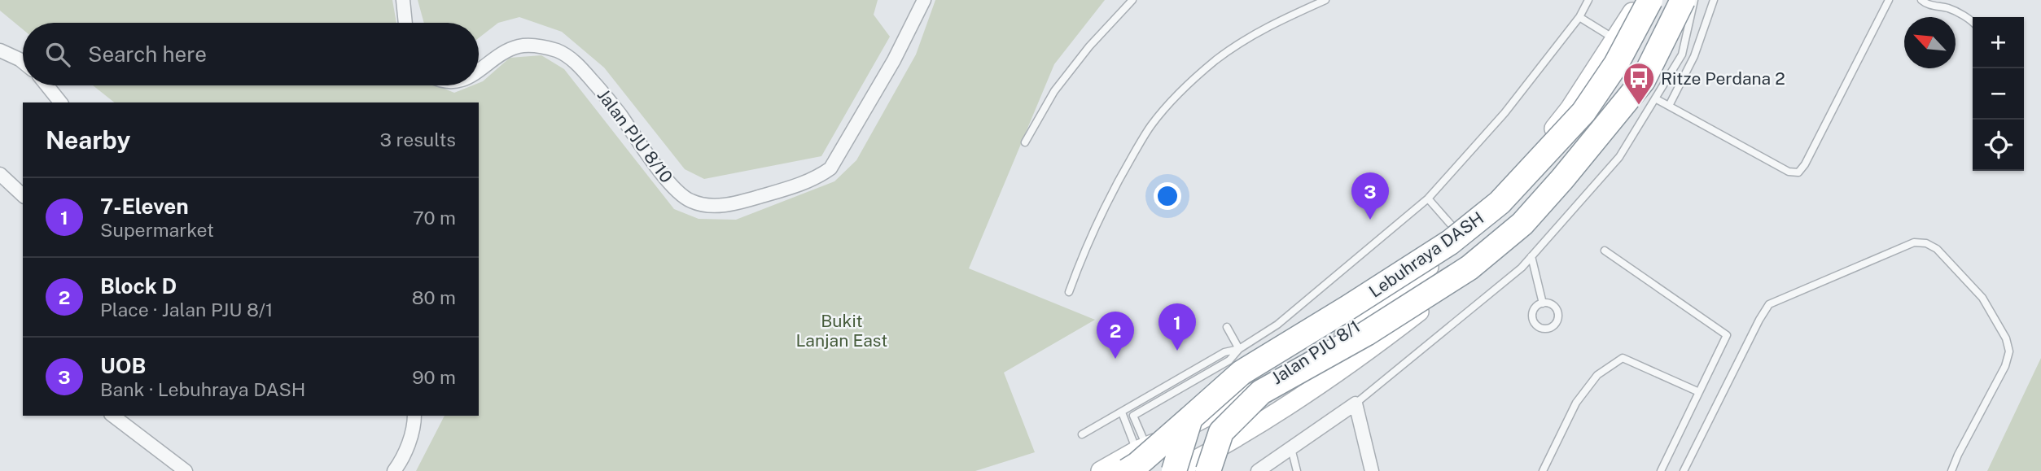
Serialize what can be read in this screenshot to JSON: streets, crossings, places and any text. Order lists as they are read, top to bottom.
{
  "streets": {
    "highway": ["Lebuhraya DASH"],
    "main road": ["Jalan PJU 8/1"],
    "street": ["Jalan PJU 8/10"]
  },
  "crossings": [
    ["Lebuhraya DASH", "Jalan PJU 8/1"]
  ],
  "parks": ["Bukit Lanjan East"],
  "places": {
    "bus stop": ["Ritze Perdana 2"]
  },
  "north": "top left",
  "page": {
    "map_buttons": ["+", "−"],
    "search": "Search here",
    "heading": ["Nearby", "3 results"],
    "pins": ["3", "1", "2"],
    "list": [
      {
        "mark": "1",
        "name": "7-Eleven",
        "note": "Supermarket",
        "value": "70 m"
      },
      {
        "mark": "2",
        "name": "Block D",
        "note": "Place · Jalan PJU 8/1",
        "value": "80 m"
      },
      {
        "mark": "3",
        "name": "UOB",
        "note": "Bank · Lebuhraya DASH",
        "value": "90 m"
      }
    ]
  }
}
